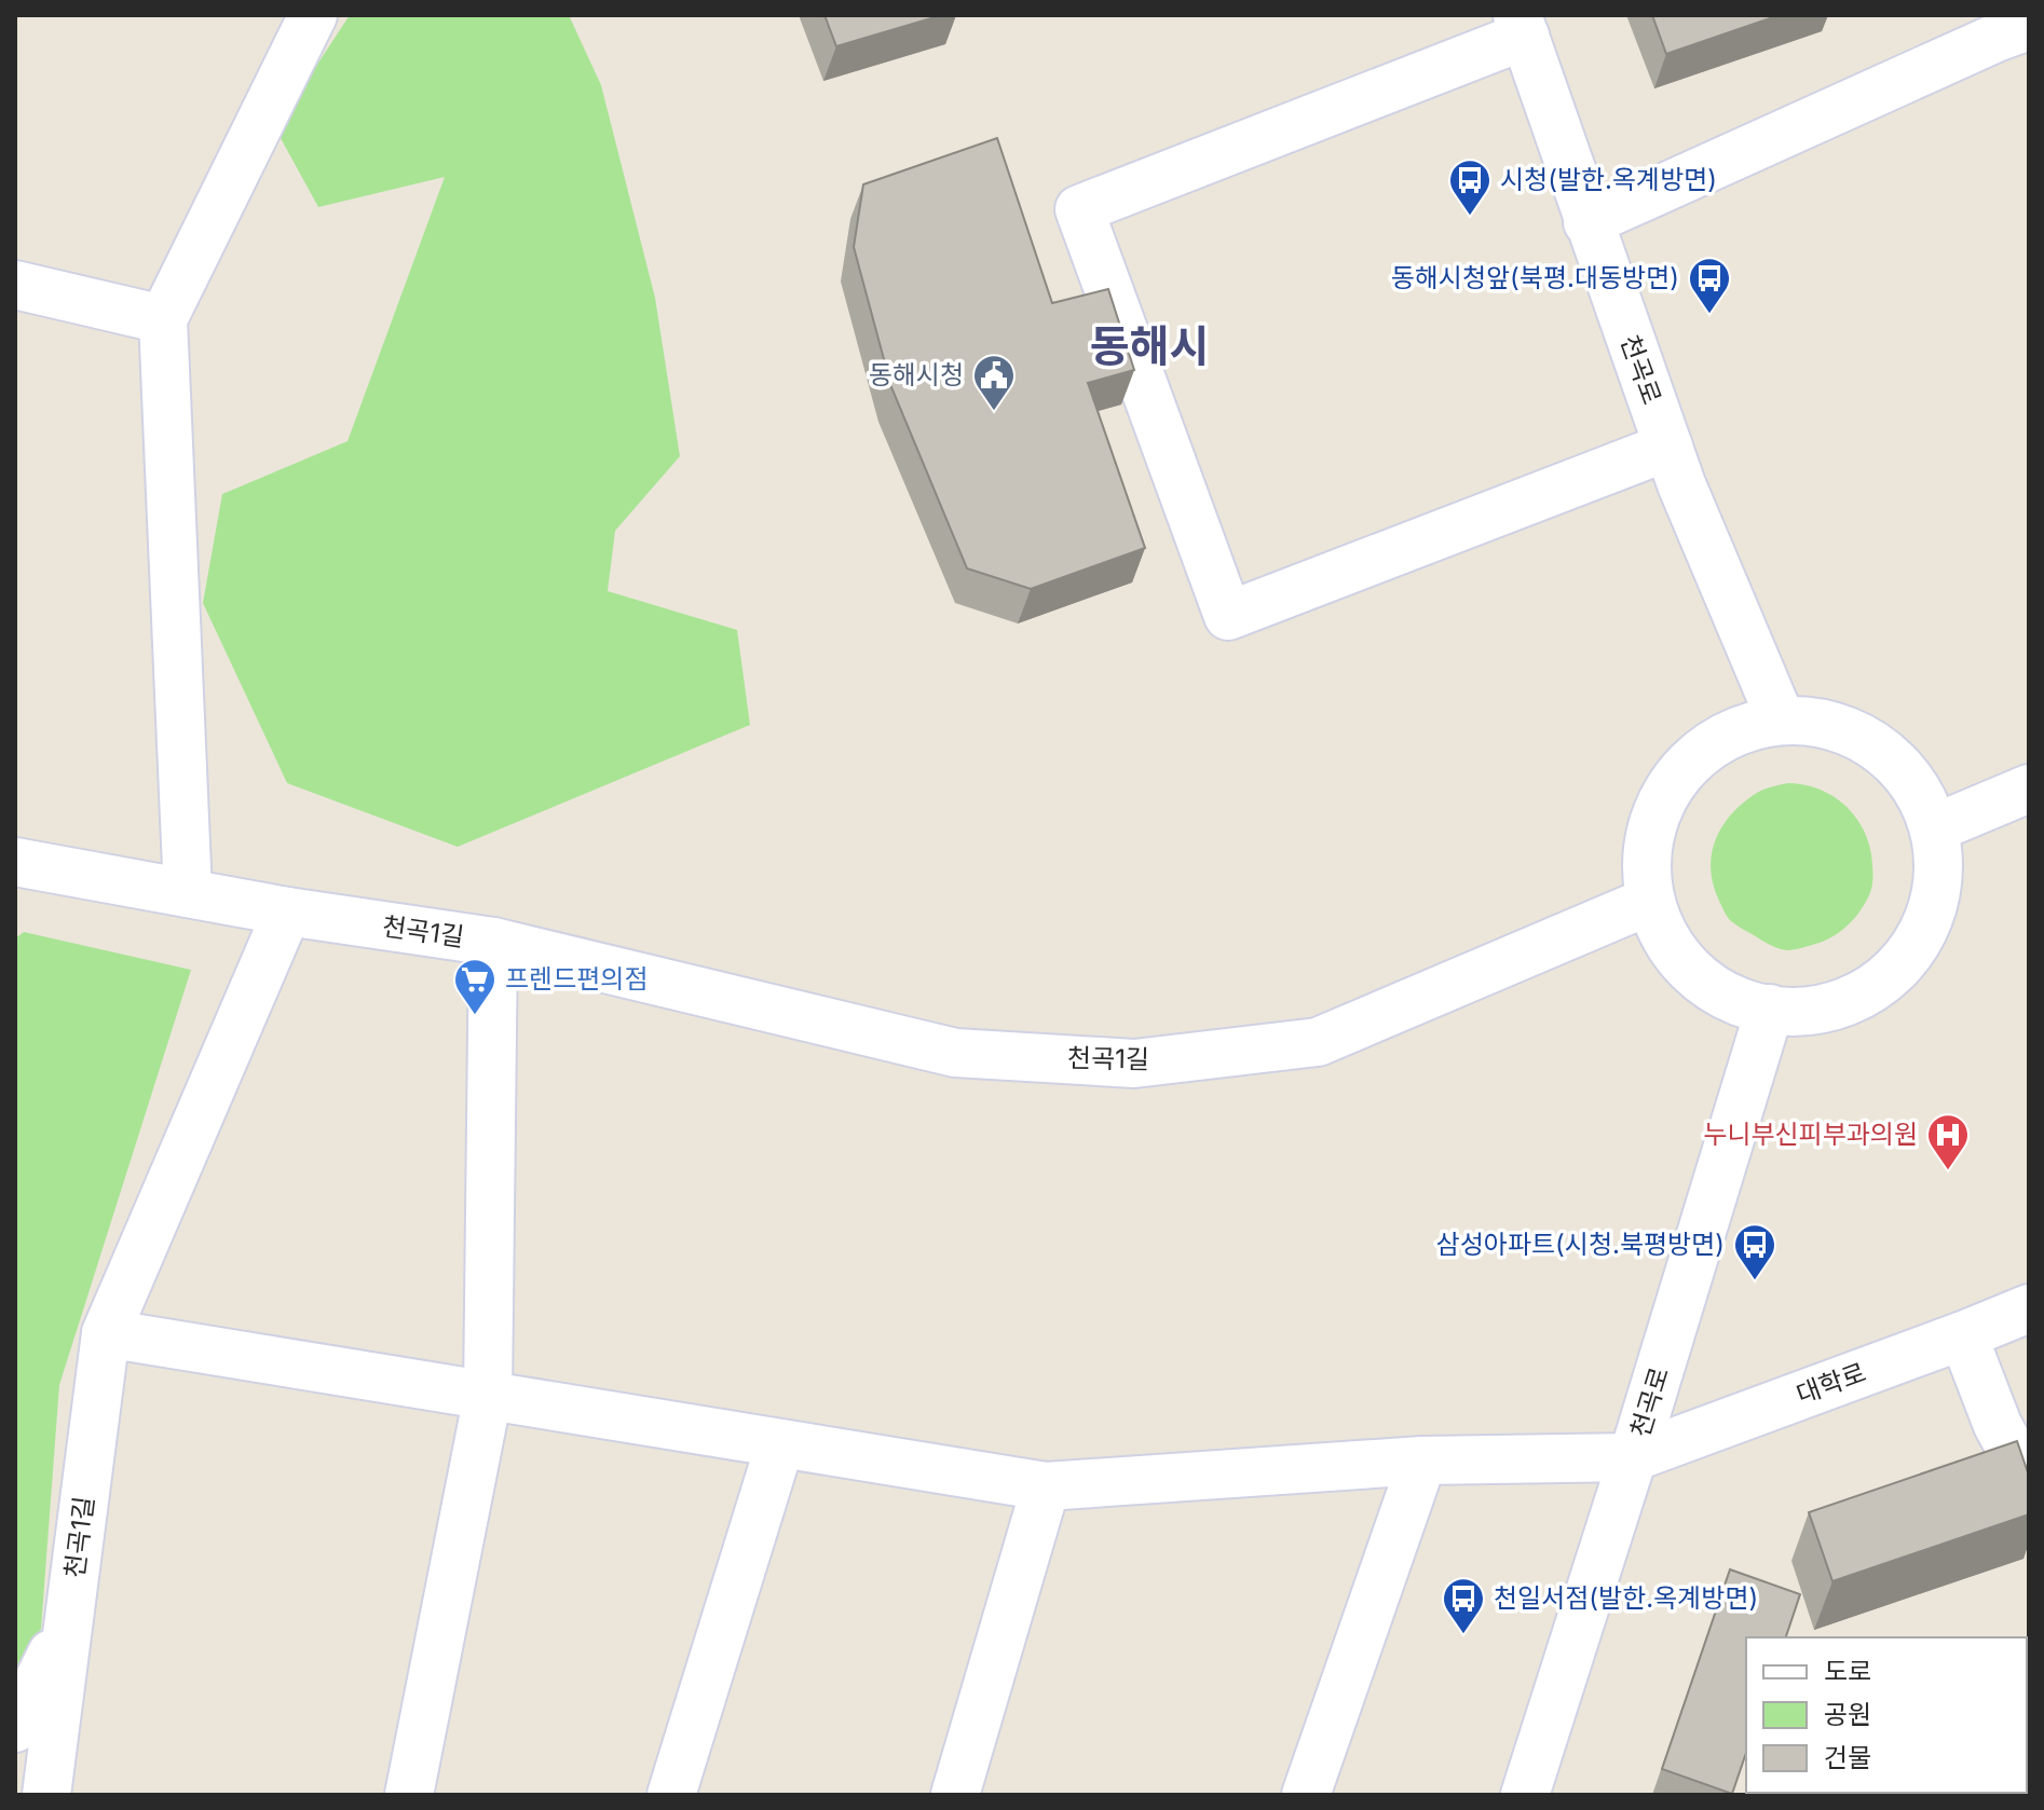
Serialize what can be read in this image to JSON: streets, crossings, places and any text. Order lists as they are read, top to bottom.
{
  "streets": {
    "street": ["천곡로", "천곡1길", "대학로"]
  },
  "crossings": [
    ["천곡로", "천곡1길"],
    ["천곡로", "대학로"],
    ["천곡1길", "대학로"]
  ],
  "districts": ["동해시"],
  "places": {
    "bus stop": [
      "시청(발한.옥계방면)",
      "동해시청앞(북평.대동방면)",
      "삼성아파트(시청.북평방면)",
      "천일서점(발한.옥계방면)"
    ],
    "public building": ["동해시청"],
    "supermarket": ["프렌드편의점"],
    "hospital": ["누니부신피부과의원"]
  },
  "legend": ["도로", "공원", "건물"]
}
